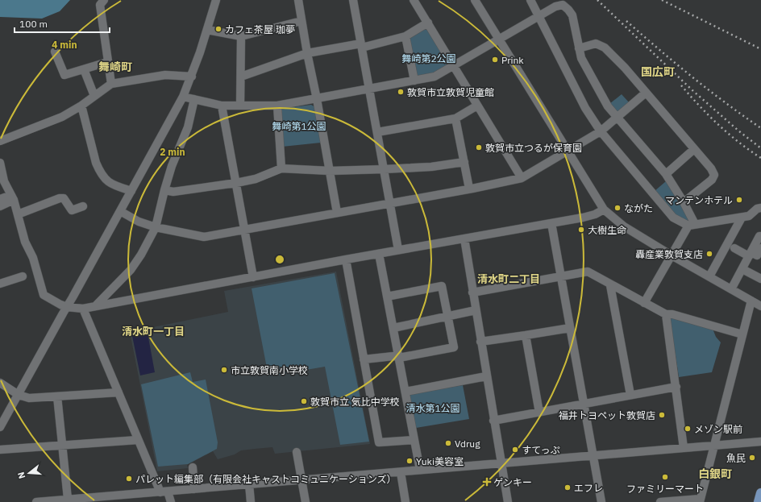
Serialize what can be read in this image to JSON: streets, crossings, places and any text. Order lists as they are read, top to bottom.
{
  "districts": [
    "舞崎町",
    "国広町",
    "清水町二丁目",
    "清水町一丁目",
    "白銀町"
  ],
  "parks": ["舞崎第2公園", "舞崎第1公園", "清水第1公園"],
  "places": {
    "other": [
      "カフェ茶屋 珈夢",
      "Prink",
      "敦賀市立敦賀児童館",
      "敦賀市立つるが保育園",
      "マンテンホテル",
      "ながた",
      "大樹生命",
      "轟産業敦賀支店",
      "市立敦賀南小学校",
      "敦賀市立 気比中学校",
      "福井トヨペット敦賀店",
      "メゾン駅前",
      "Vdrug",
      "すてっぷ",
      "魚民",
      "Yuki美容室",
      "ファミリーマート",
      "パレット編集部（有限会社キャストコミュニケーションズ）",
      "エフレ"
    ],
    "health": ["ゲンキー"]
  },
  "scale_bar": "100 m",
  "north": "left",
  "rings": ["4 min", "2 min"]
}
